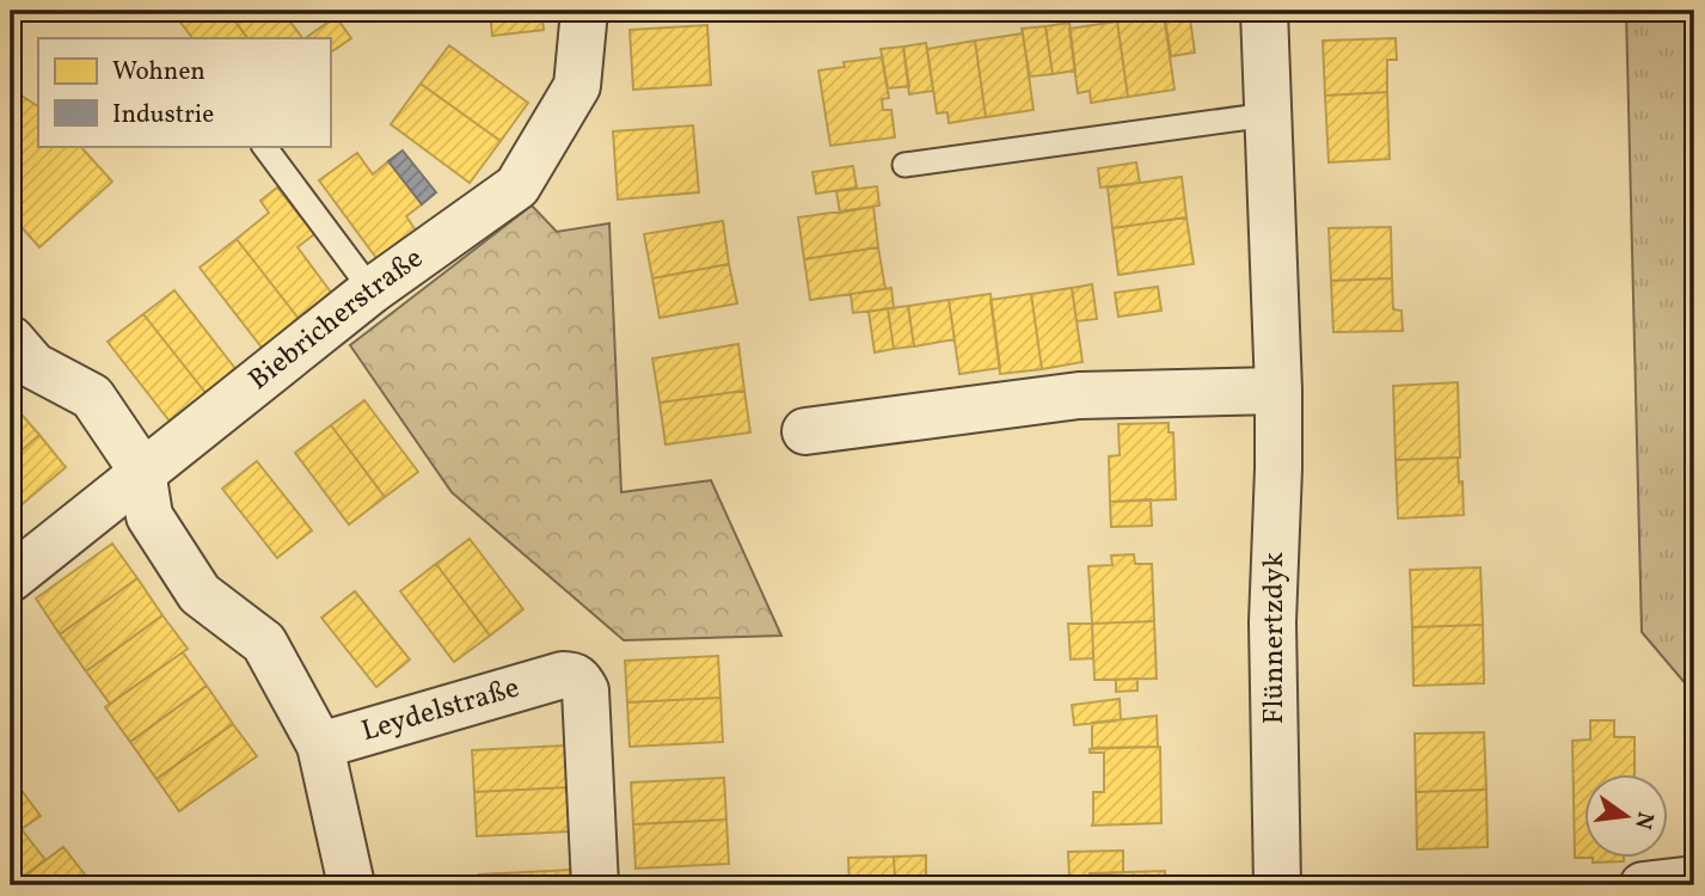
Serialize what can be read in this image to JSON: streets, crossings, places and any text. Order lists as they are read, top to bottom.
{
  "streets": {
    "street": ["Biebricherstraße", "Flünnertzdyk", "Leydelstraße"]
  },
  "legend": ["Wohnen", "Industrie"],
  "north": "right"
}
